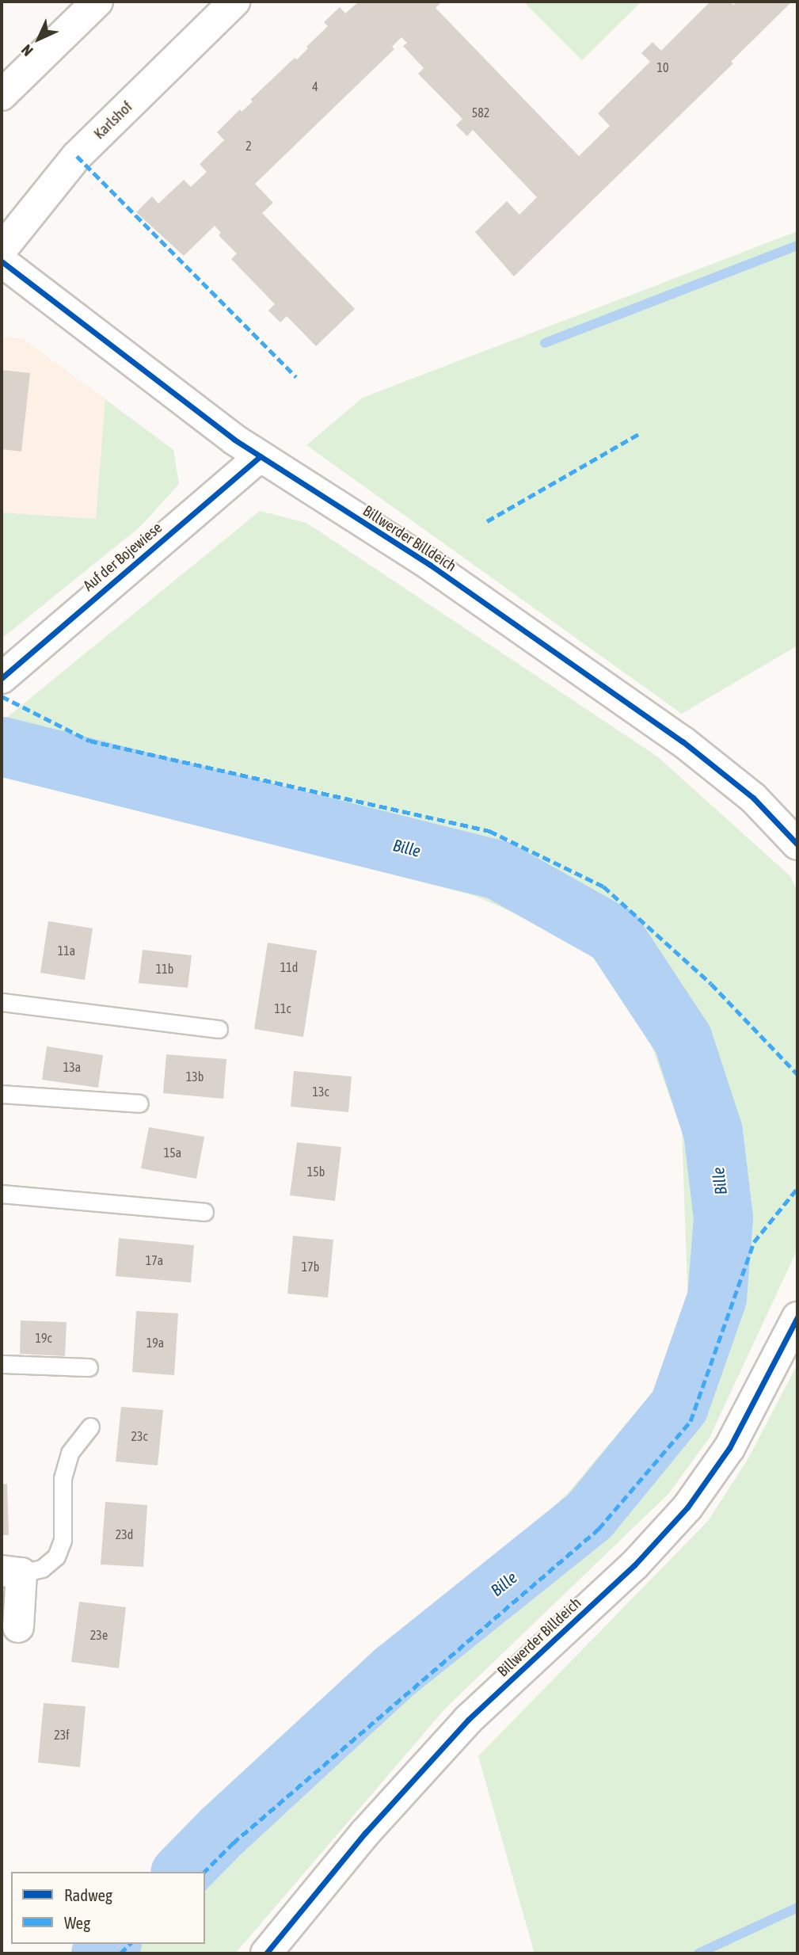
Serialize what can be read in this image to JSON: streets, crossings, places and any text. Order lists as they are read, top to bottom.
{
  "streets": {
    "street": ["Karlshof", "Billwerder Billdeich", "Auf der Bojewiese"]
  },
  "crossings": [
    ["Billwerder Billdeich", "Auf der Bojewiese"]
  ],
  "water": ["Bille"],
  "house_numbers": [
    "10",
    "4",
    "582",
    "2",
    "11a",
    "11d",
    "11b",
    "11c",
    "13a",
    "13b",
    "13c",
    "15a",
    "15b",
    "17a",
    "17b",
    "19c",
    "19a",
    "23c",
    "23d",
    "23e",
    "23f"
  ],
  "legend": ["Radweg", "Weg"],
  "north": "bottom left"
}
